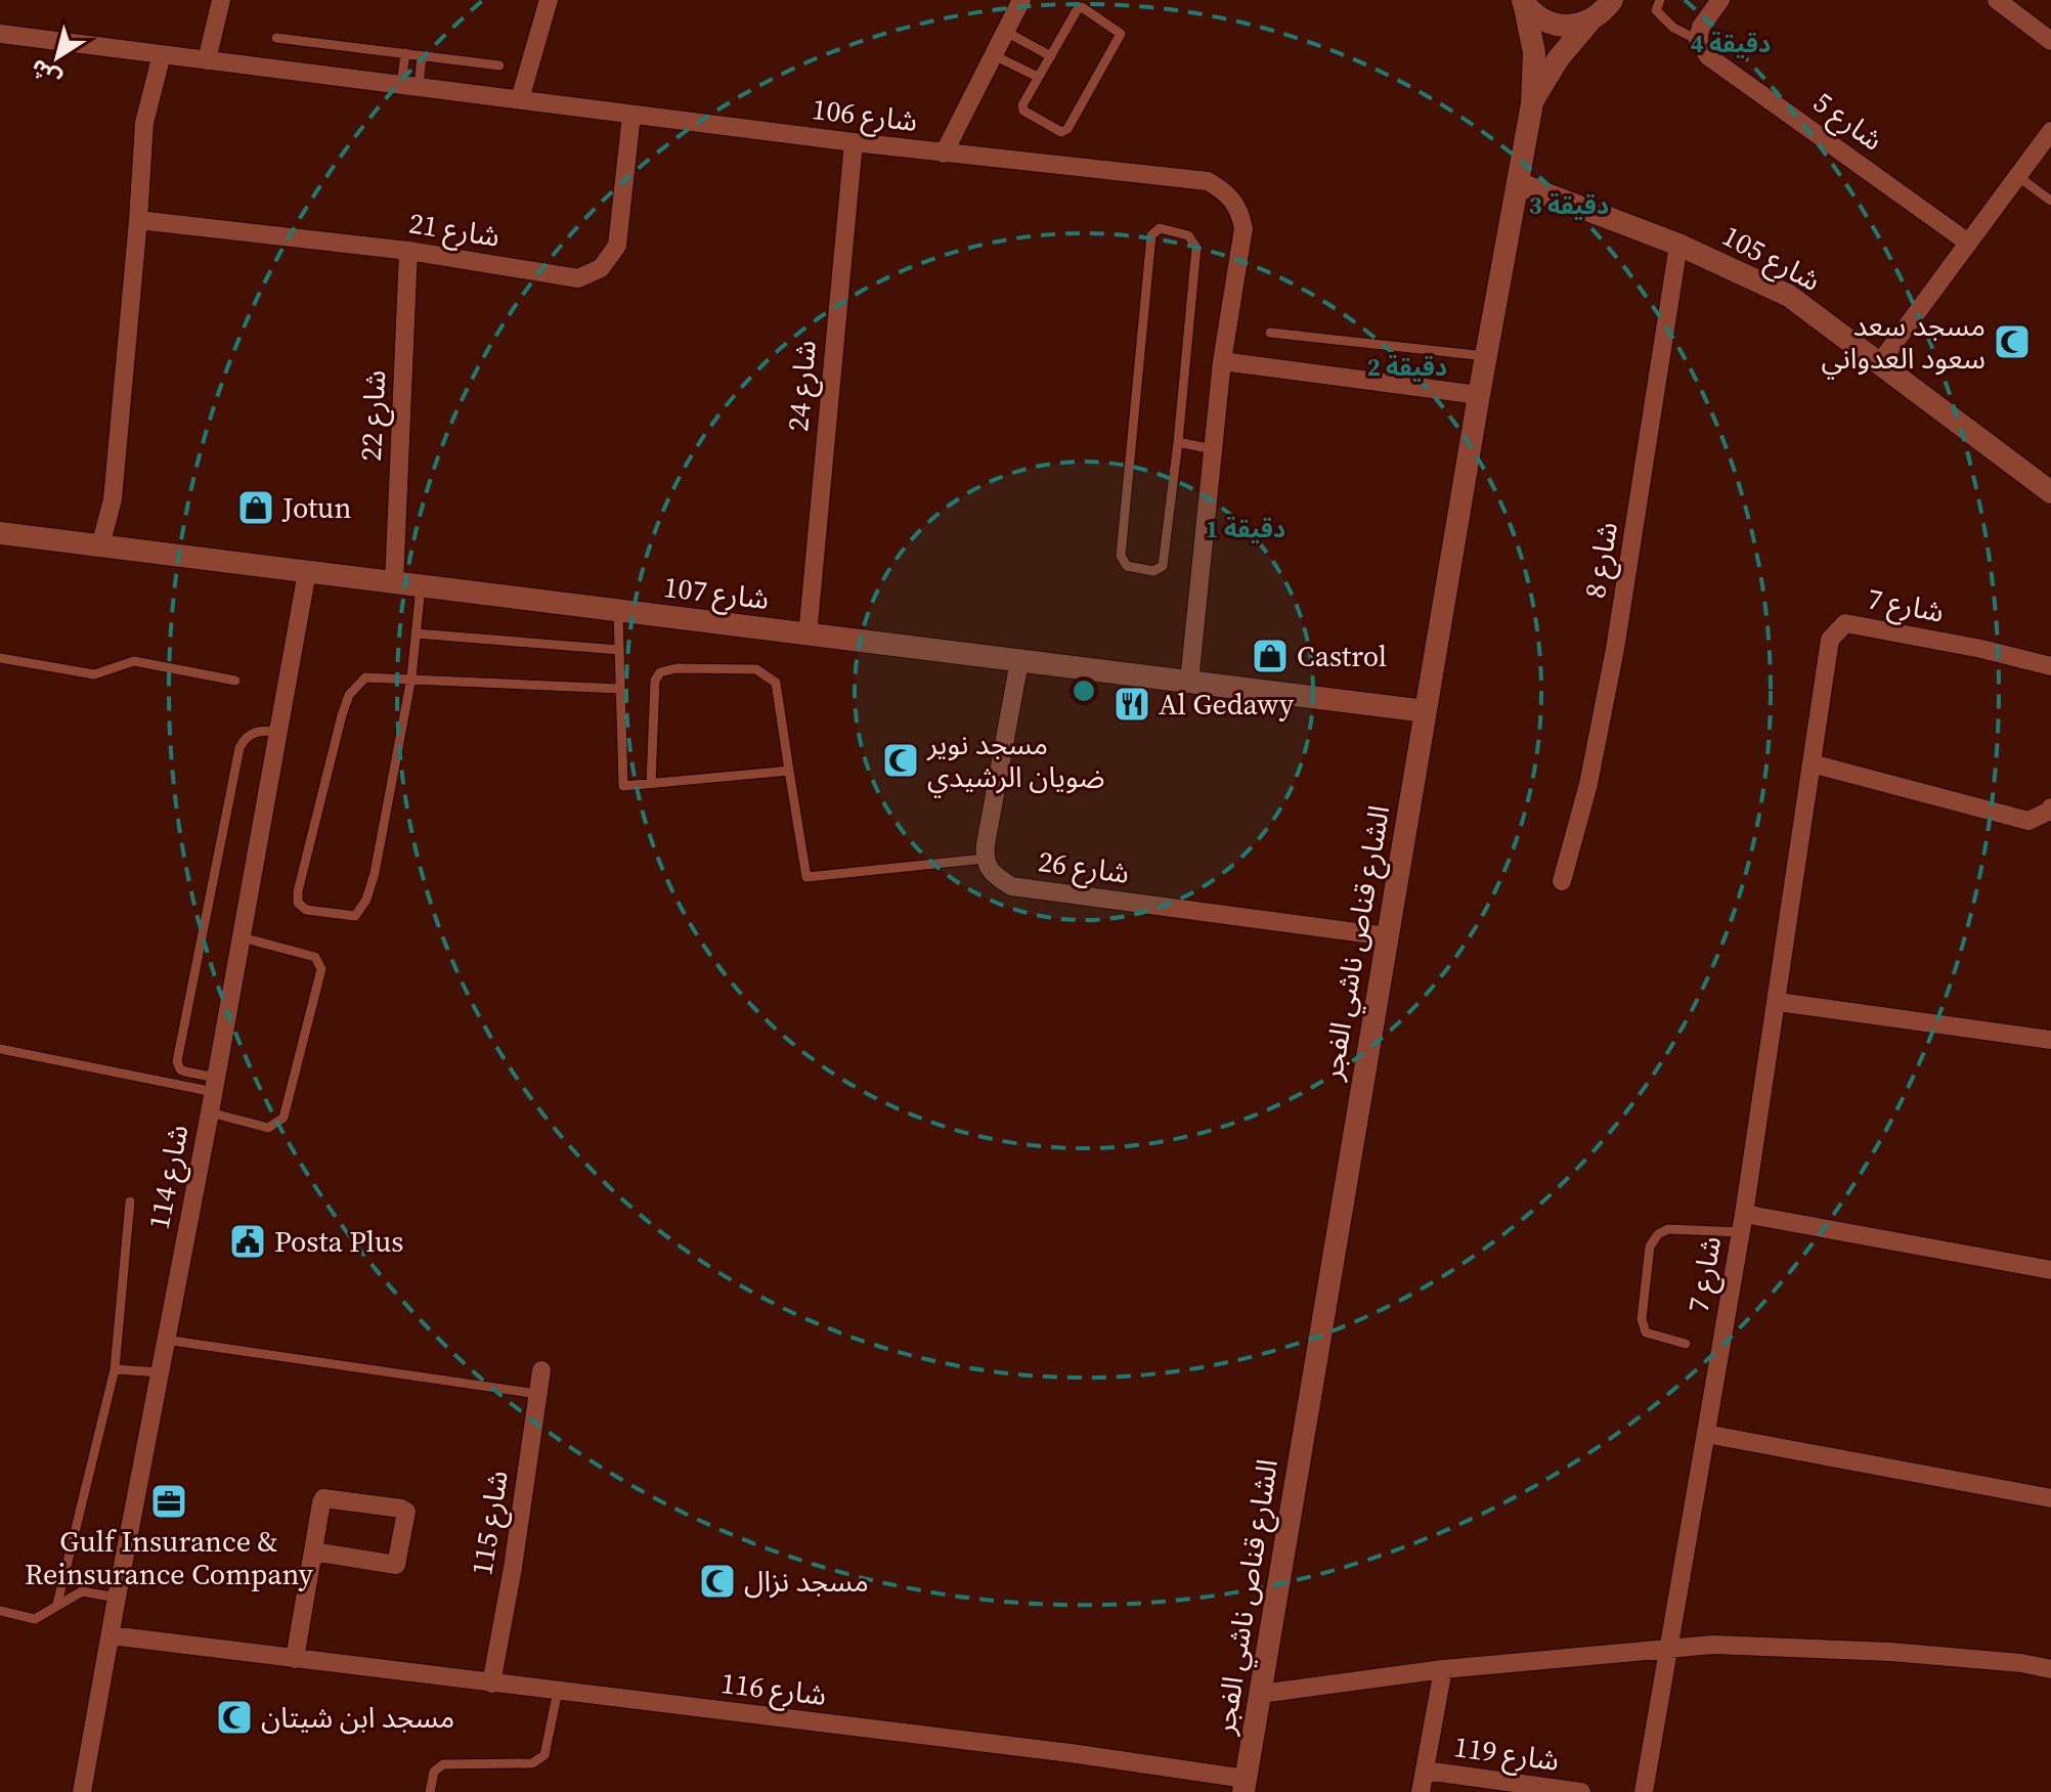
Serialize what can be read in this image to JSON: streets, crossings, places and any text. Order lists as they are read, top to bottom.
{
  "streets": {
    "street": [
      "شارع 106",
      "شارع 5",
      "شارع 21",
      "شارع 105",
      "شارع 24",
      "شارع 22",
      "شارع 8",
      "شارع 107",
      "شارع 7",
      "شارع 26",
      "الشارع قناص ناشي الفجر",
      "شارع 114",
      "شارع 115",
      "شارع 116",
      "شارع 119"
    ]
  },
  "crossings": [
    ["شارع 106", "شارع 21"],
    ["شارع 106", "شارع 24"],
    ["شارع 106", "شارع 107"],
    ["شارع 21", "شارع 22"],
    ["شارع 105", "شارع 8"],
    ["شارع 105", "الشارع قناص ناشي الفجر"],
    ["شارع 24", "شارع 107"],
    ["شارع 22", "شارع 107"],
    ["شارع 107", "الشارع قناص ناشي الفجر"],
    ["شارع 107", "شارع 114"],
    ["شارع 26", "الشارع قناص ناشي الفجر"],
    ["الشارع قناص ناشي الفجر", "شارع 116"],
    ["شارع 114", "شارع 116"],
    ["شارع 115", "شارع 116"]
  ],
  "places": {
    "mosque": [
      "مسجد سعد سعود العدواني",
      "مسجد نوير ضويان الرشيدي",
      "مسجد نزال",
      "مسجد ابن شيتان"
    ],
    "shop": ["Jotun", "Castrol"],
    "restaurant": ["Al Gedawy"],
    "public building": ["Posta Plus"],
    "office": ["Gulf Insurance & Reinsurance Company"]
  },
  "north": "bottom left",
  "rings": [
    "4 دقيقة",
    "3 دقيقة",
    "2 دقيقة",
    "1 دقيقة"
  ]
}
